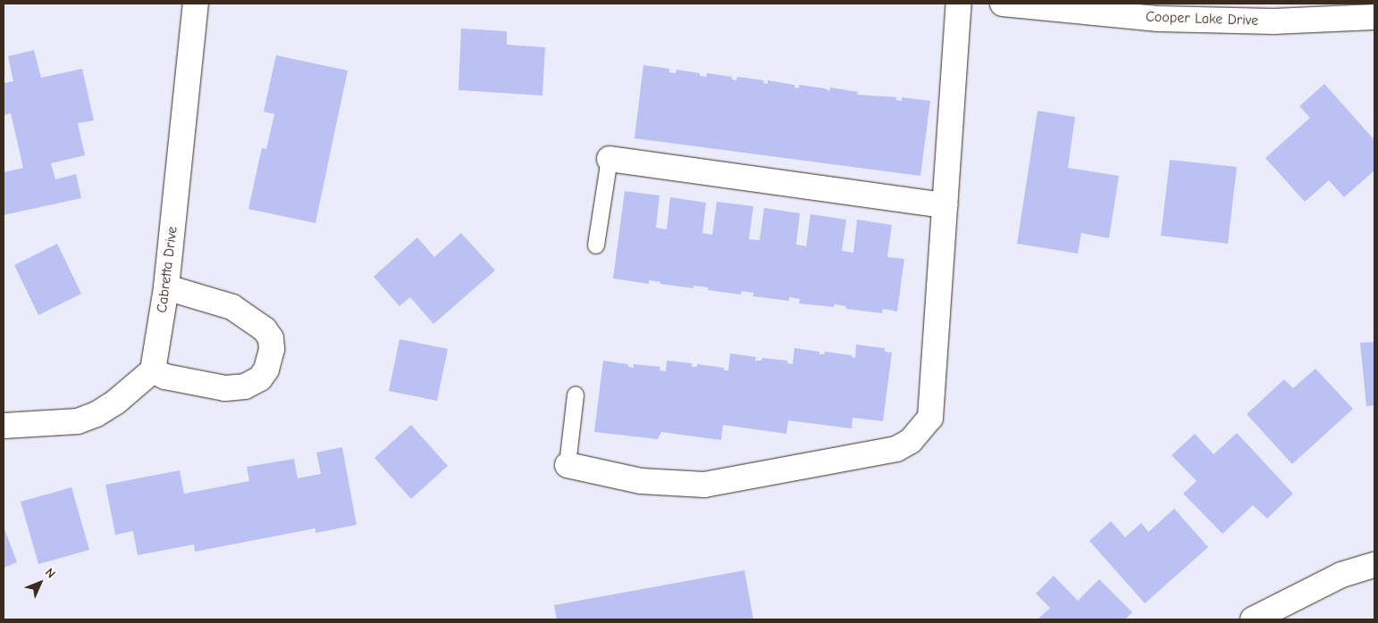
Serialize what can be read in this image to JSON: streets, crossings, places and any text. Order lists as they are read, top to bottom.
{
  "streets": {
    "street": ["Cooper Lake Drive", "Cabretta Drive"]
  },
  "north": "top right"
}
